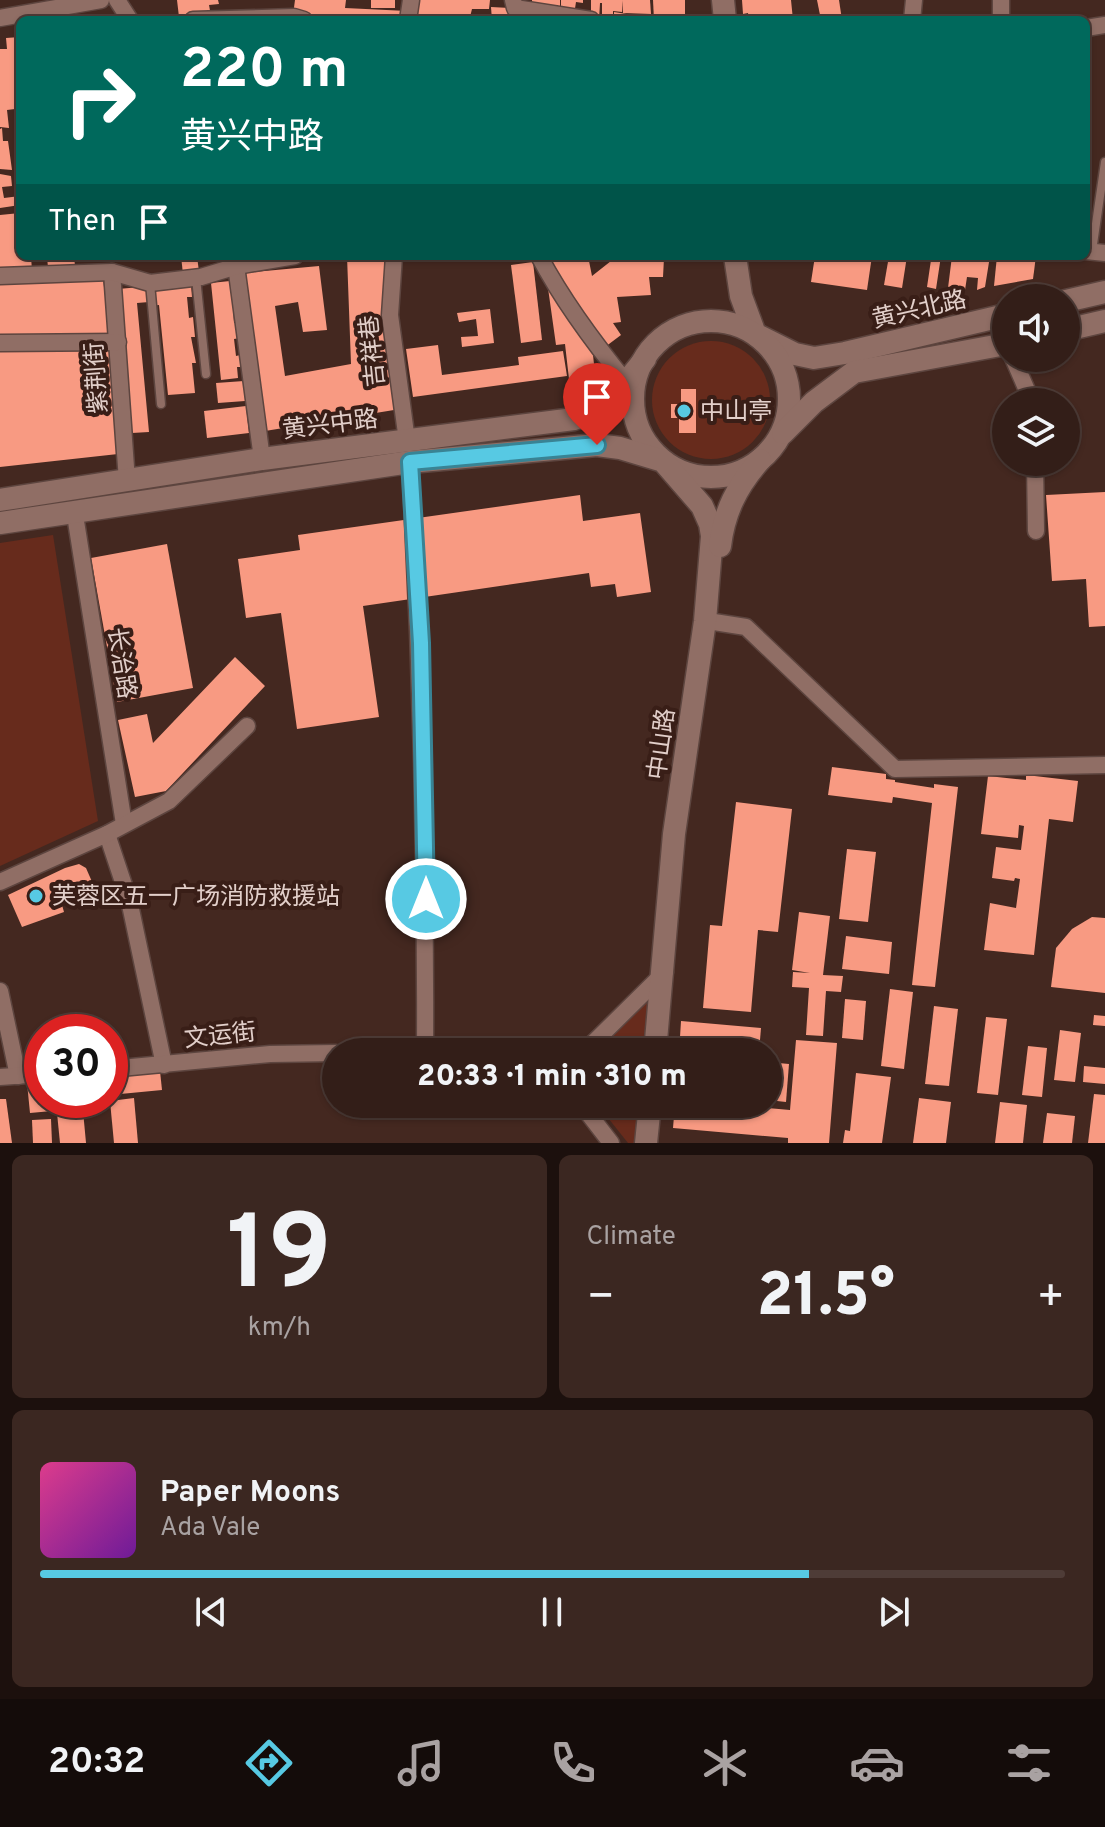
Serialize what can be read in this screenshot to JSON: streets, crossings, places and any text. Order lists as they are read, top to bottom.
{
  "streets": {
    "main road": ["黄兴北路", "黄兴中路", "中山路"],
    "street": [
      "吉祥巷",
      "紫荆街",
      "长治路",
      "文运街"
    ]
  },
  "crossings": [
    ["吉祥巷", "黄兴中路"],
    ["紫荆街", "黄兴中路"],
    ["黄兴中路", "长治路"],
    ["黄兴中路", "中山路"]
  ],
  "places": ["中山亭", "芙蓉区五一广场消防救援站"],
  "page": {
    "turn": ["220 m", "黄兴中路"],
    "then": "Then",
    "limit": "30",
    "trip": "20:33 · 1 min · 310 m",
    "tile": [
      ["19", "km/h"],
      "Climate"
    ],
    "heat": ["−", "21.5°", "+"],
    "song": ["Paper Moons", "Ada Vale"],
    "tabs": "20:32"
  }
}
